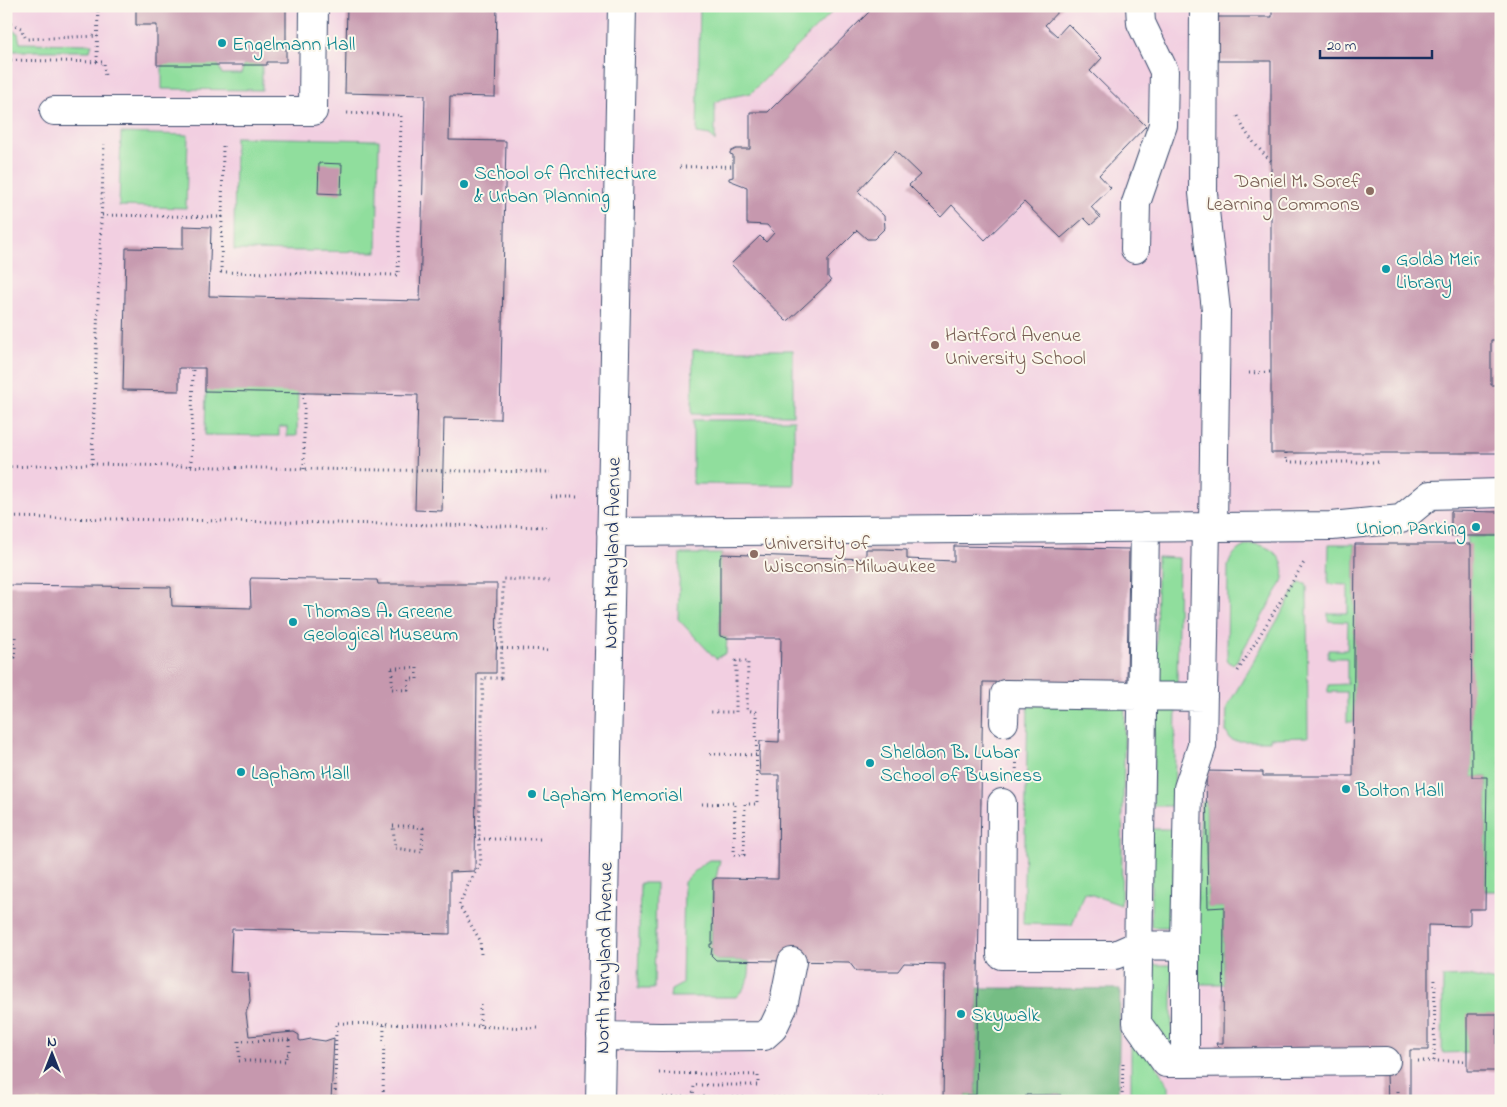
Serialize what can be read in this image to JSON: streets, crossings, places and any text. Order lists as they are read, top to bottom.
{
  "streets": {
    "street": ["North Maryland Avenue"]
  },
  "places": [
    "Engelmann Hall",
    "School of Architecture & Urban Planning",
    "Daniel M. Soref Learning Commons",
    "Golda Meir Library",
    "Hartford Avenue University School",
    "Union Parking",
    "University of Wisconsin-Milwaukee",
    "Thomas A. Greene Geological Museum",
    "Sheldon B. Lubar School of Business",
    "Lapham Hall",
    "Bolton Hall",
    "Lapham Memorial",
    "Skywalk"
  ],
  "scale_bar": "20 m",
  "north": "top"
}
